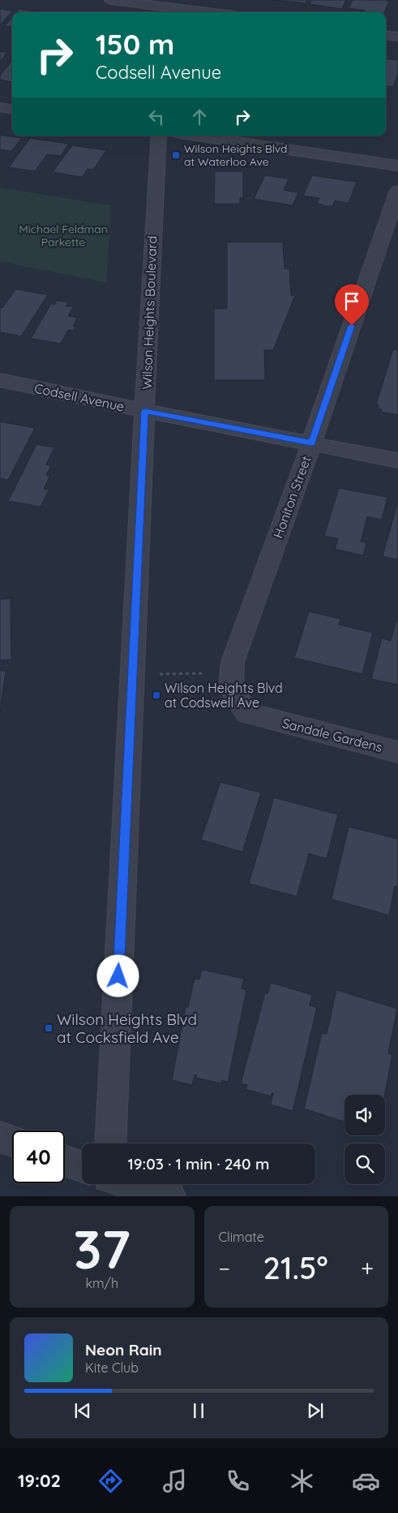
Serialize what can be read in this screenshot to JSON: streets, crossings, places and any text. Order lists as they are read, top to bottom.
{
  "streets": {
    "street": [
      "Wilson Heights Boulevard",
      "Codsell Avenue",
      "Honiton Street",
      "Sandale Gardens"
    ]
  },
  "crossings": [
    ["Wilson Heights Boulevard", "Codsell Avenue"],
    ["Codsell Avenue", "Honiton Street"],
    ["Honiton Street", "Sandale Gardens"]
  ],
  "parks": ["Michael Feldman Parkette"],
  "places": {
    "transit": ["Wilson Heights Blvd at Waterloo Ave", "Wilson Heights Blvd at Codswell Ave", "Wilson Heights Blvd at Cocksfield Ave"]
  },
  "page": {
    "turn": ["150 m", "Codsell Avenue"],
    "limit": "40",
    "trip": "19:03 · 1 min · 240 m",
    "tile": [
      ["37", "km/h"],
      "Climate"
    ],
    "heat": ["−", "21.5°", "+"],
    "song": ["Neon Rain", "Kite Club"],
    "tabs": "19:02"
  }
}
